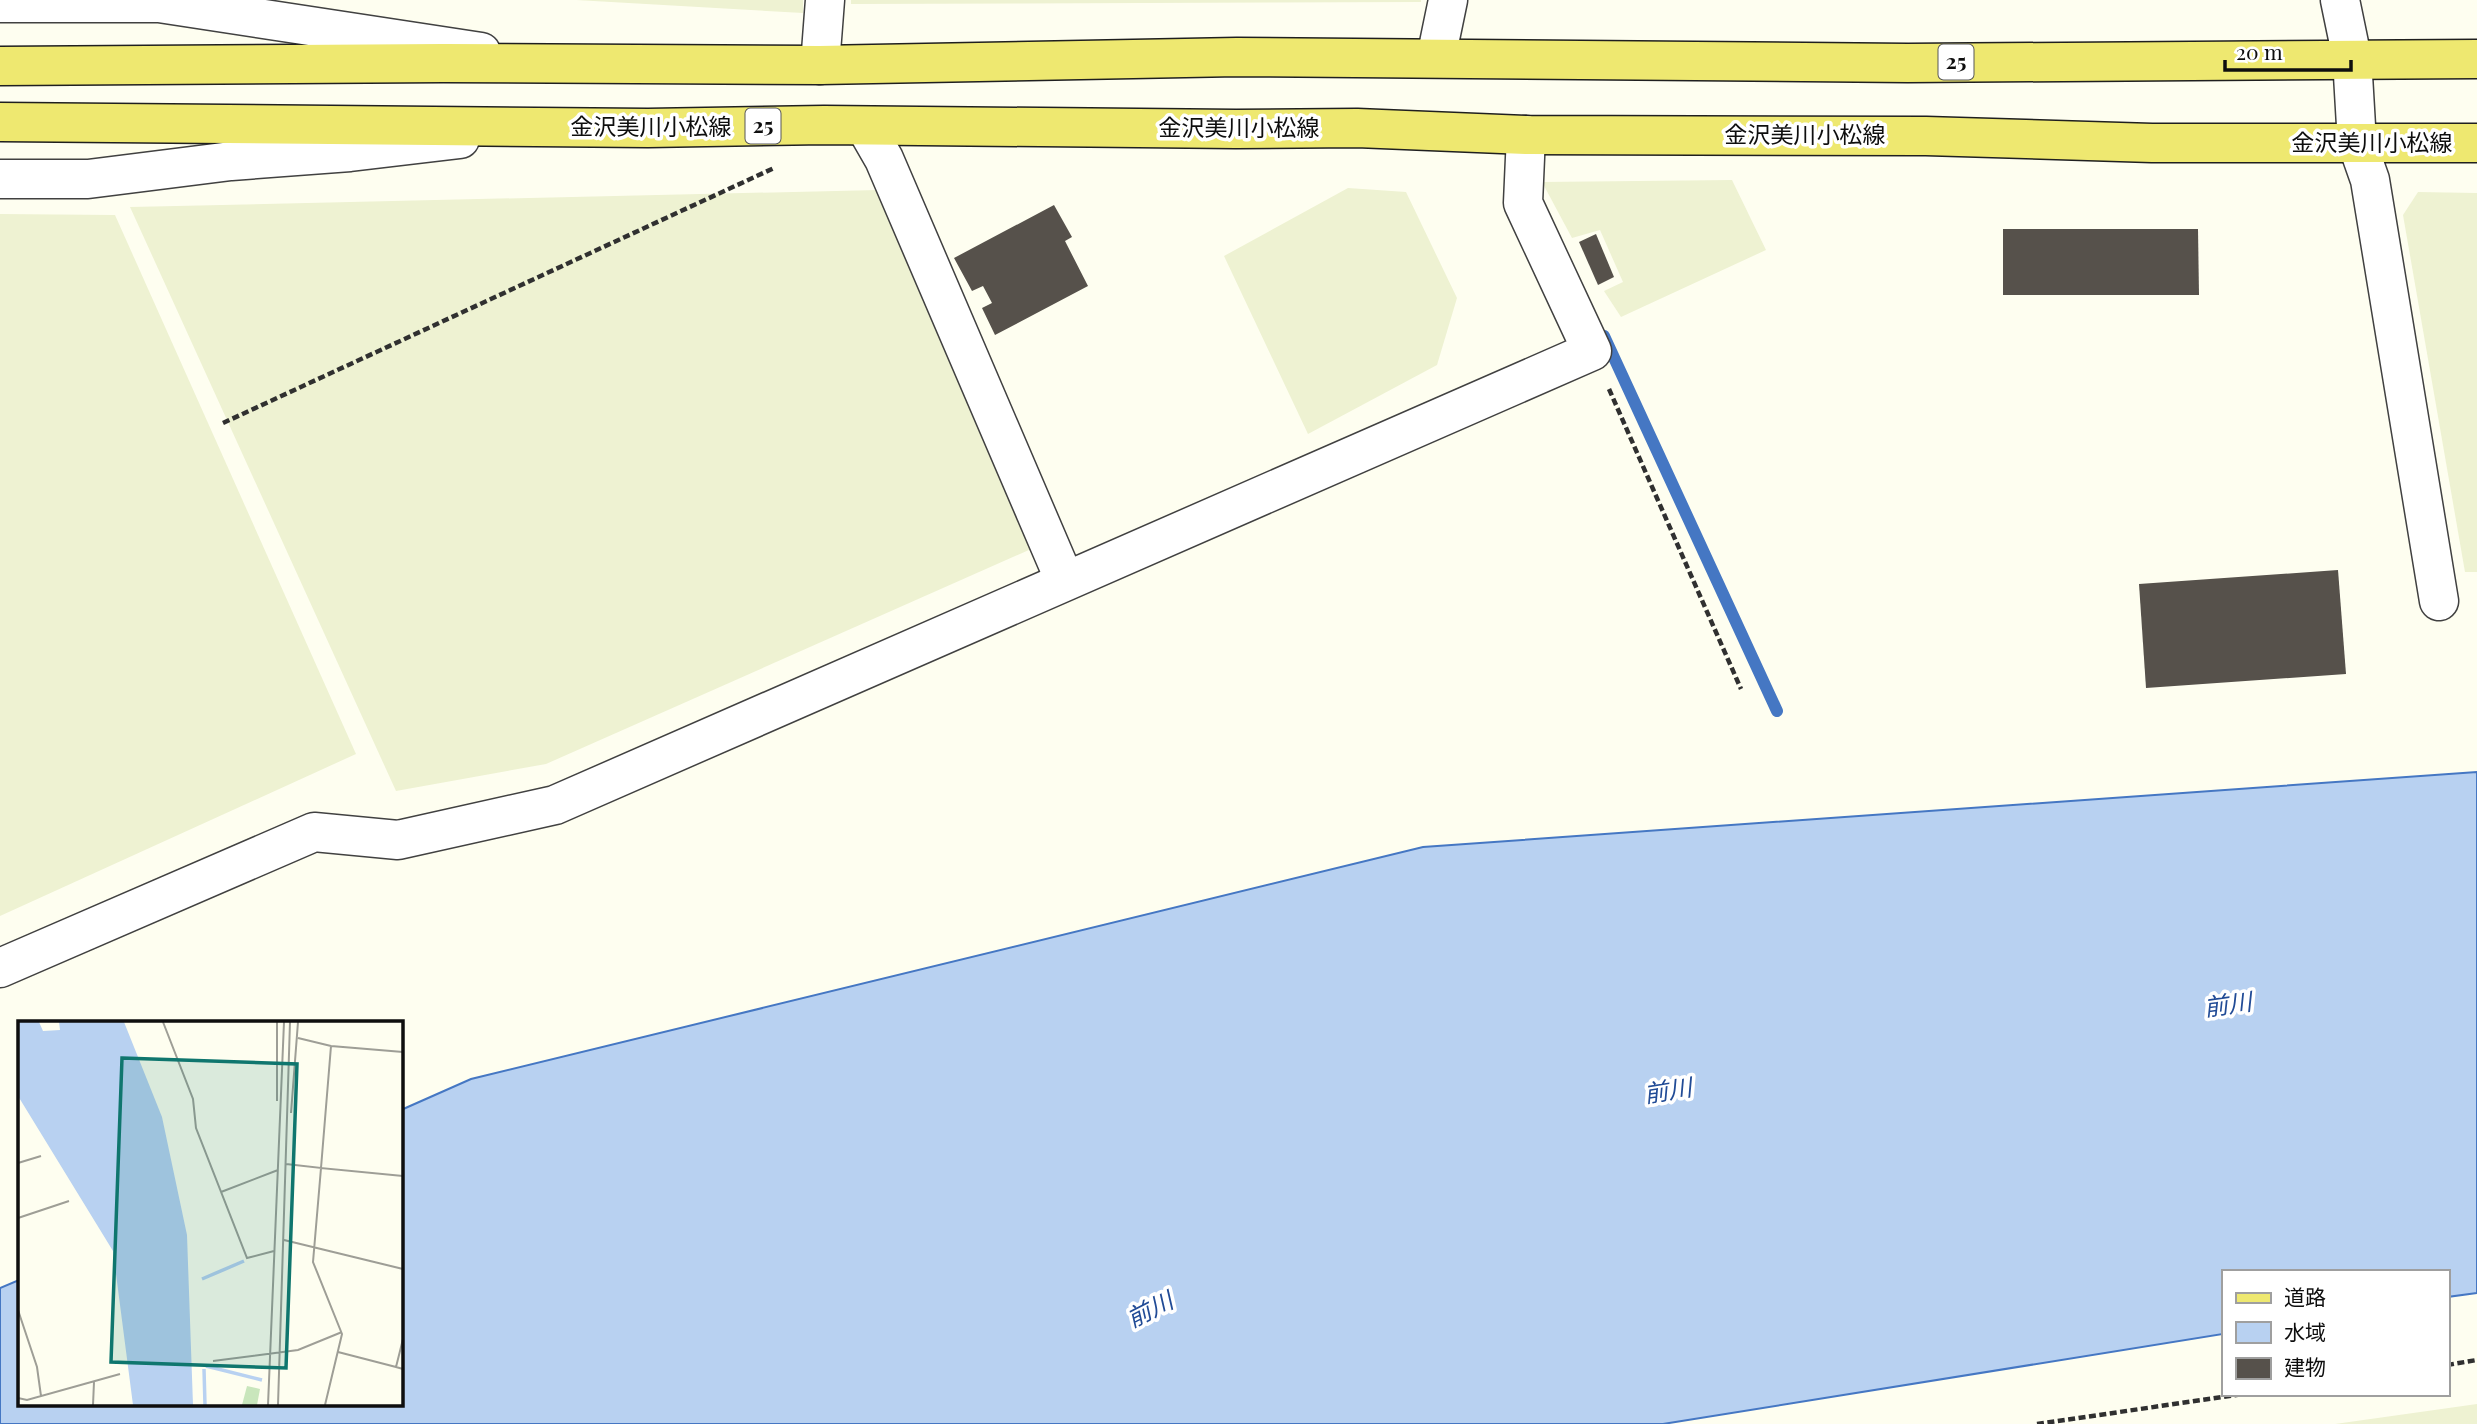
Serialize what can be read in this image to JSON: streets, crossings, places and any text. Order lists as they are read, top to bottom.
{
  "streets": {
    "main road": ["25", "金沢美川小松線"]
  },
  "water": ["前川"],
  "legend": ["道路", "水域", "建物"],
  "scale_bar": "20 m"
}
